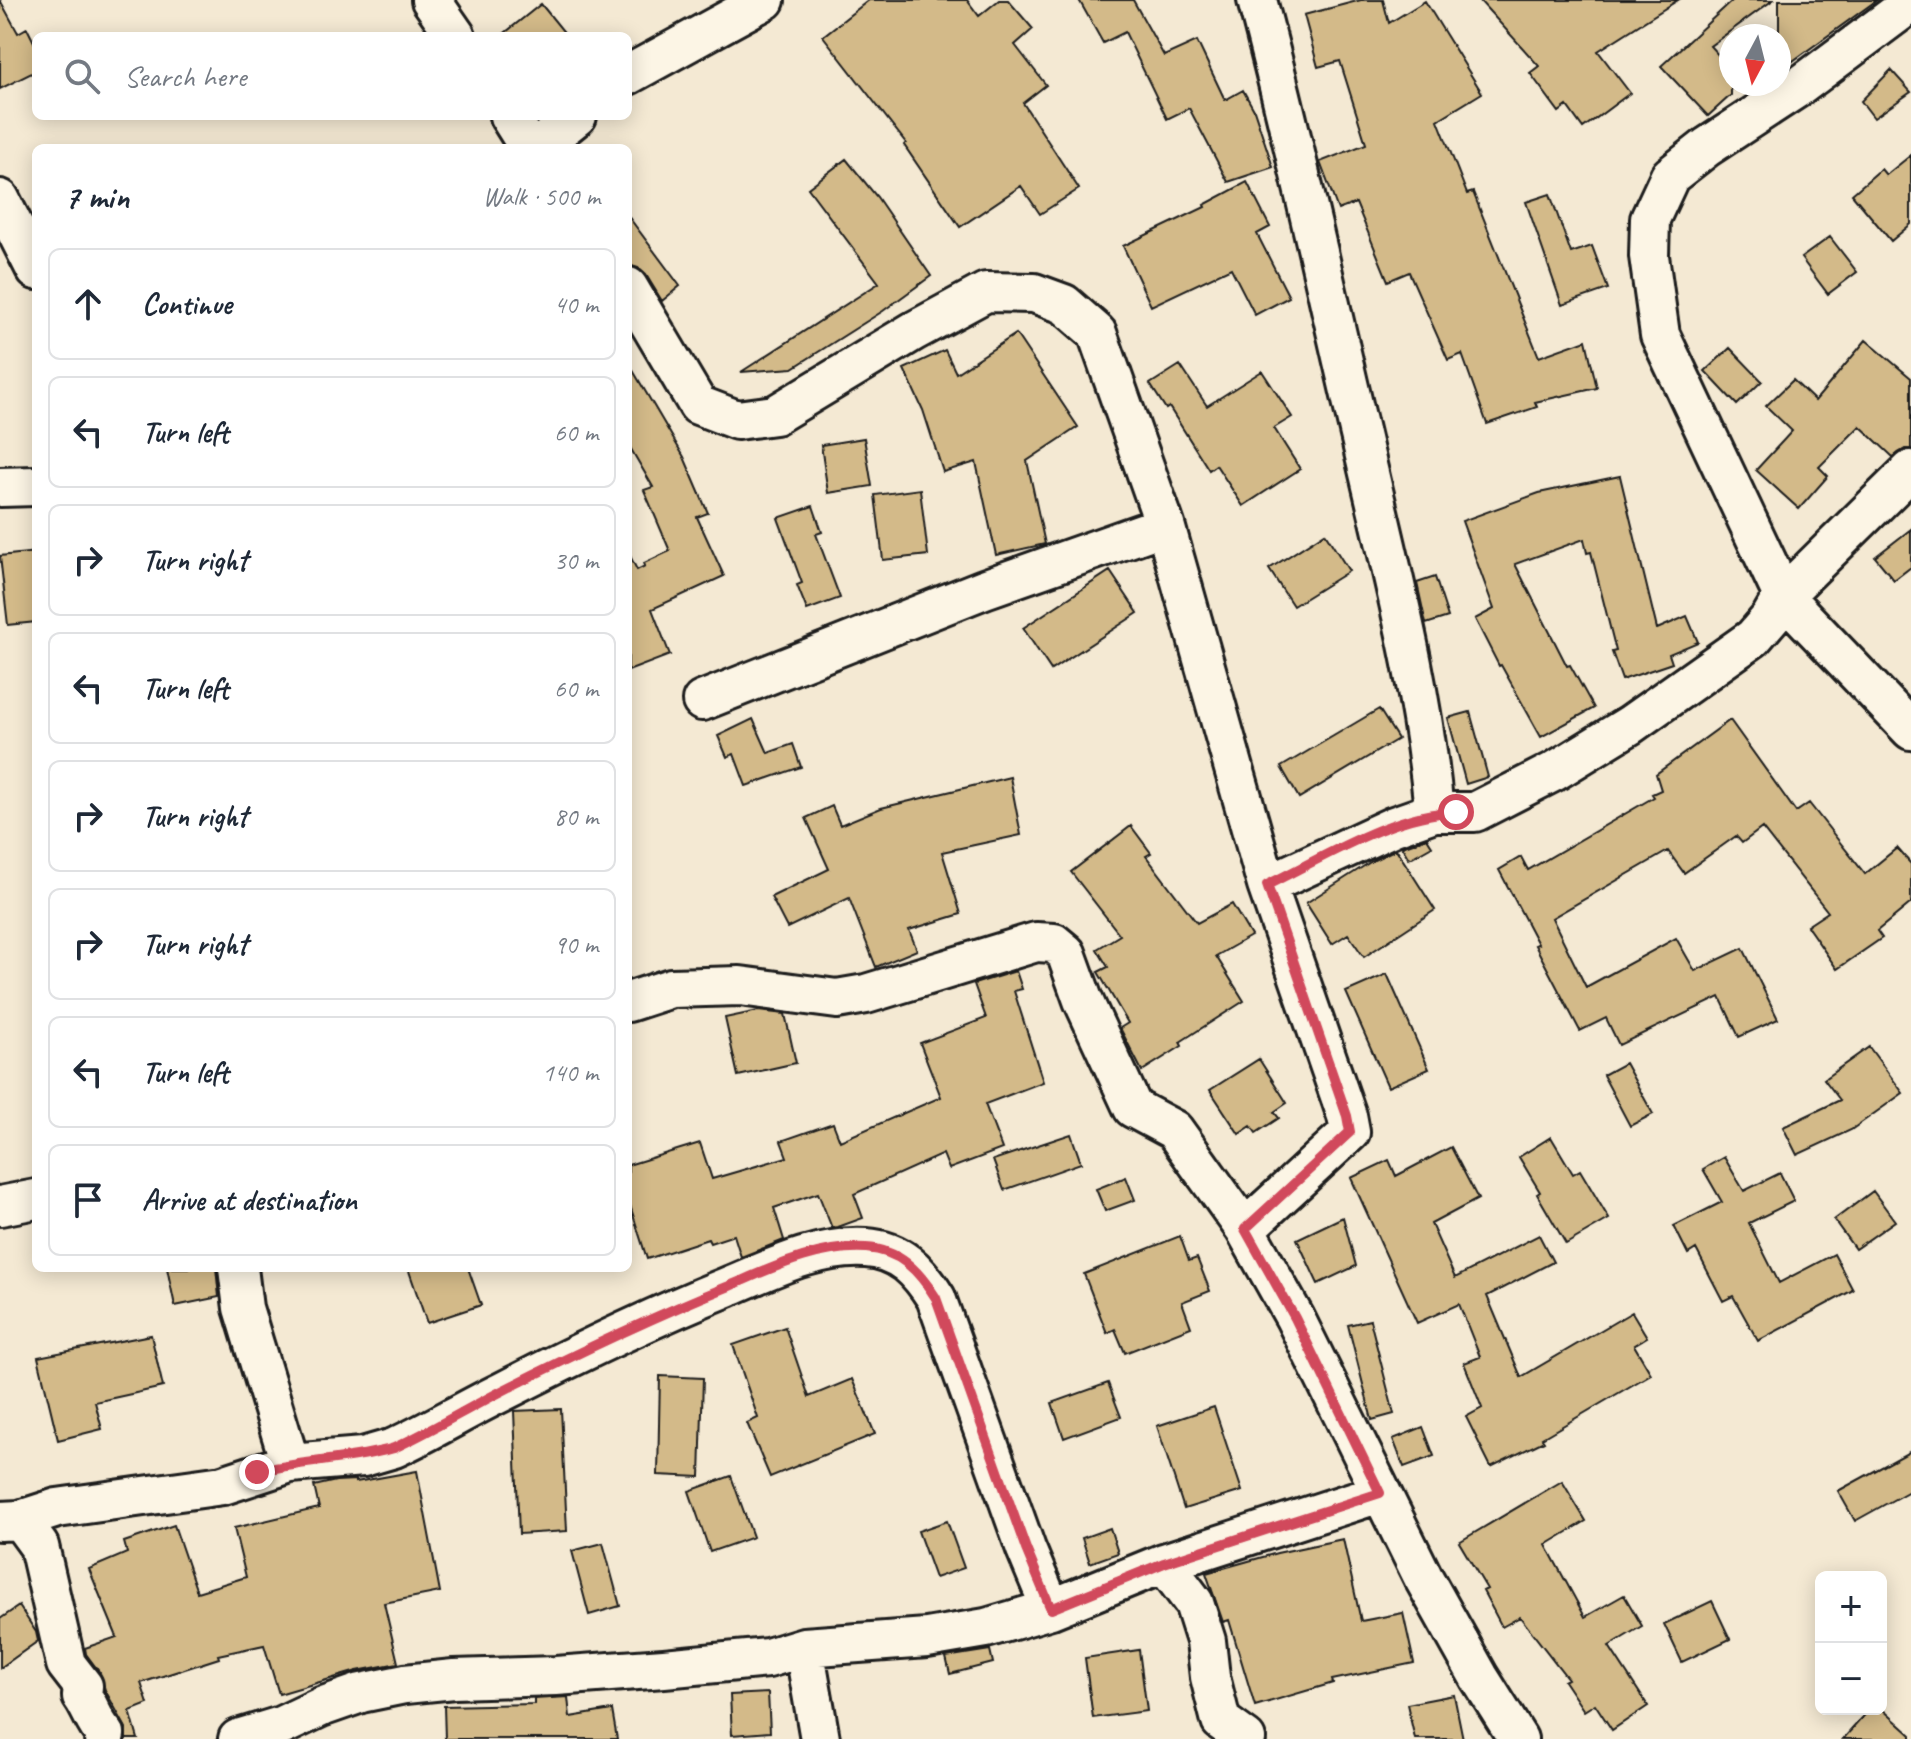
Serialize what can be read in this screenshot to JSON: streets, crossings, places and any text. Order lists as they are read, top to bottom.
{
  "north": "bottom",
  "page": {
    "search": "Search here",
    "heading": ["7 min", "Walk · 500 m"],
    "list": [
      ["Continue", "40 m"],
      ["Turn left", "60 m"],
      ["Turn right", "30 m"],
      ["Turn left", "60 m"],
      ["Turn right", "80 m"],
      ["Turn right", "90 m"],
      ["Turn left", "140 m"],
      "Arrive at destination"
    ],
    "map_buttons": ["+", "−"]
  }
}
